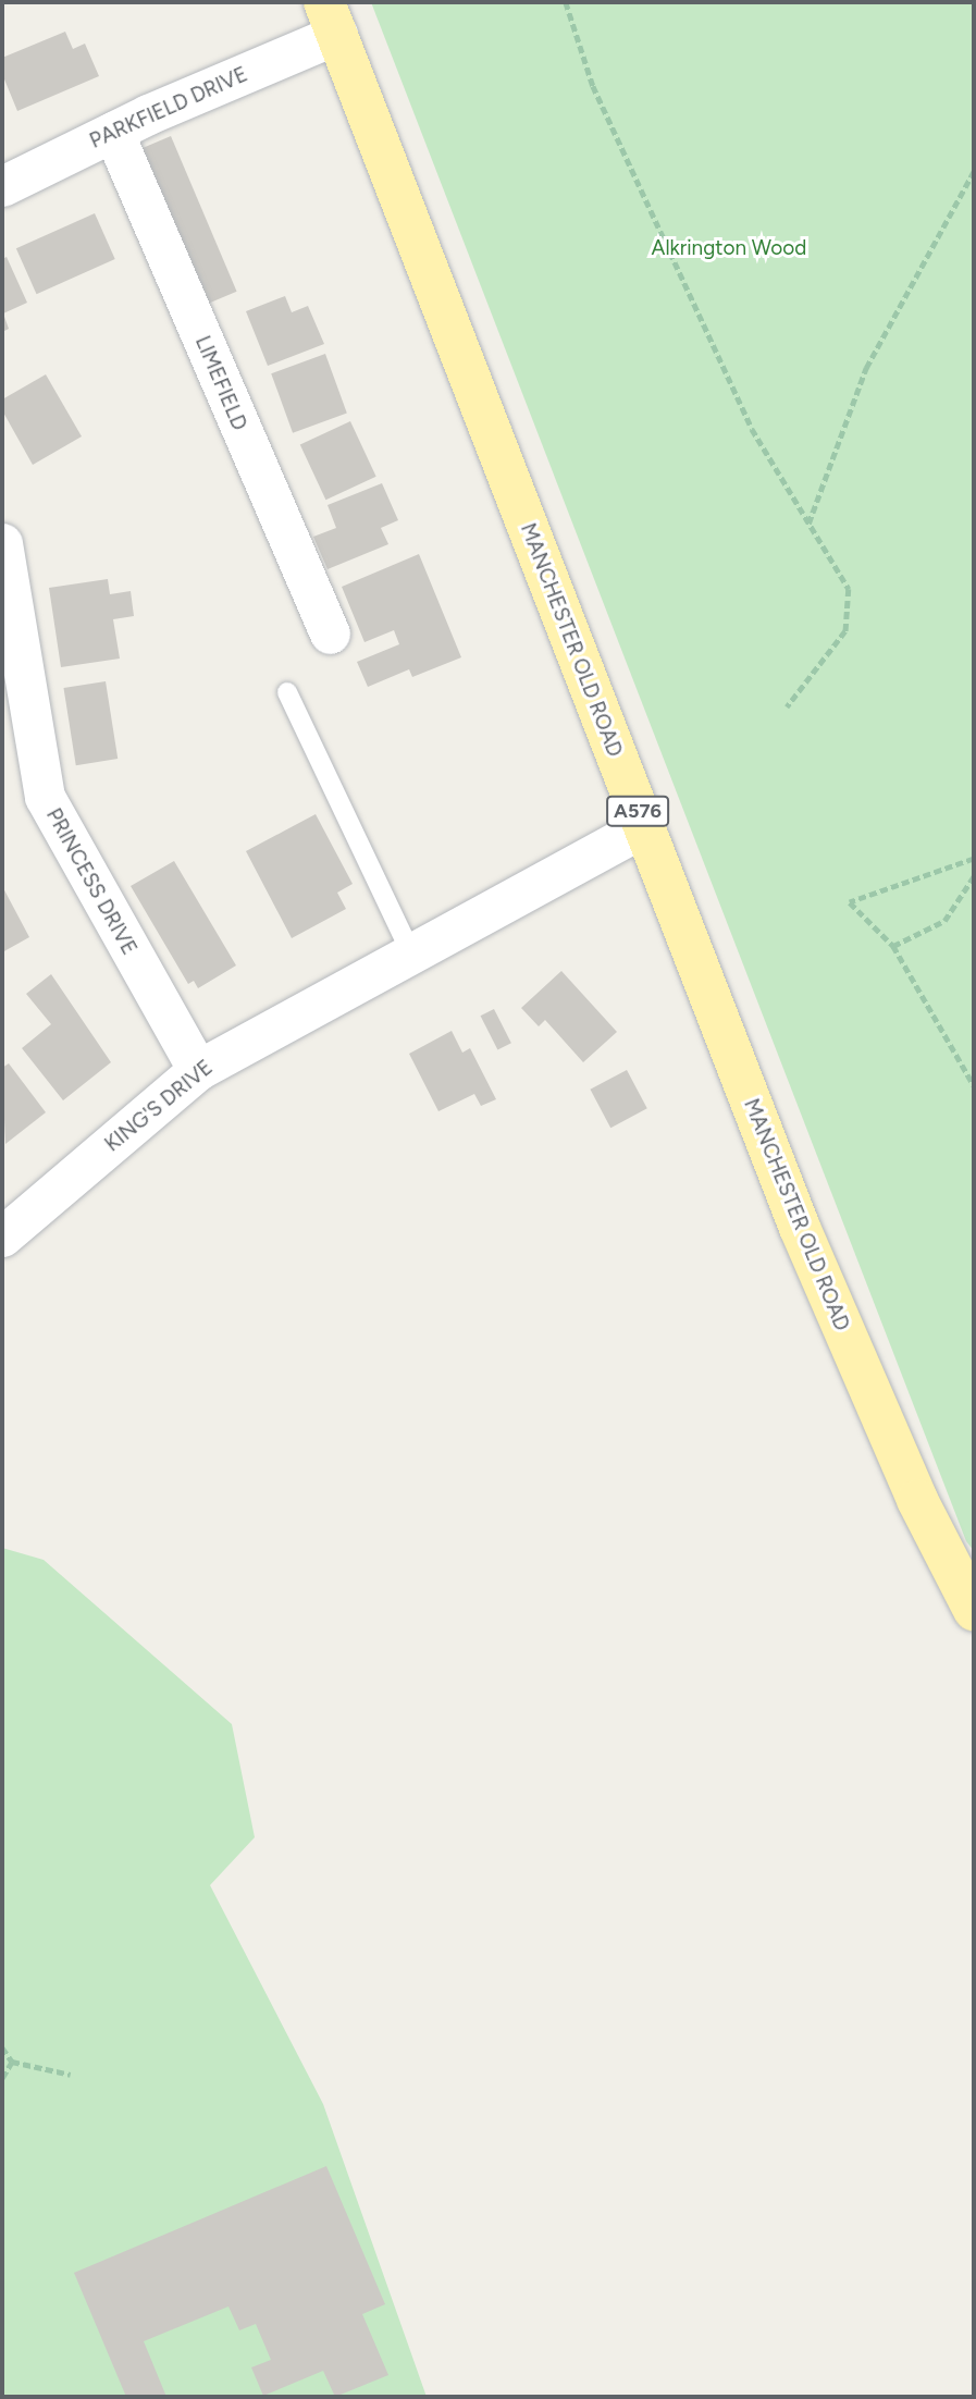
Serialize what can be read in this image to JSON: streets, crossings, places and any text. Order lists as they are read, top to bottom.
{
  "streets": {
    "main road": ["MANCHESTER OLD ROAD", "A576"],
    "street": [
      "PARKFIELD DRIVE",
      "LIMEFIELD",
      "PRINCESS DRIVE",
      "KING'S DRIVE"
    ]
  },
  "crossings": [
    ["PARKFIELD DRIVE", "LIMEFIELD"],
    ["PARKFIELD DRIVE", "MANCHESTER OLD ROAD"],
    ["MANCHESTER OLD ROAD", "KING'S DRIVE"],
    ["PRINCESS DRIVE", "KING'S DRIVE"]
  ],
  "parks": ["Alkrington Wood"]
}
